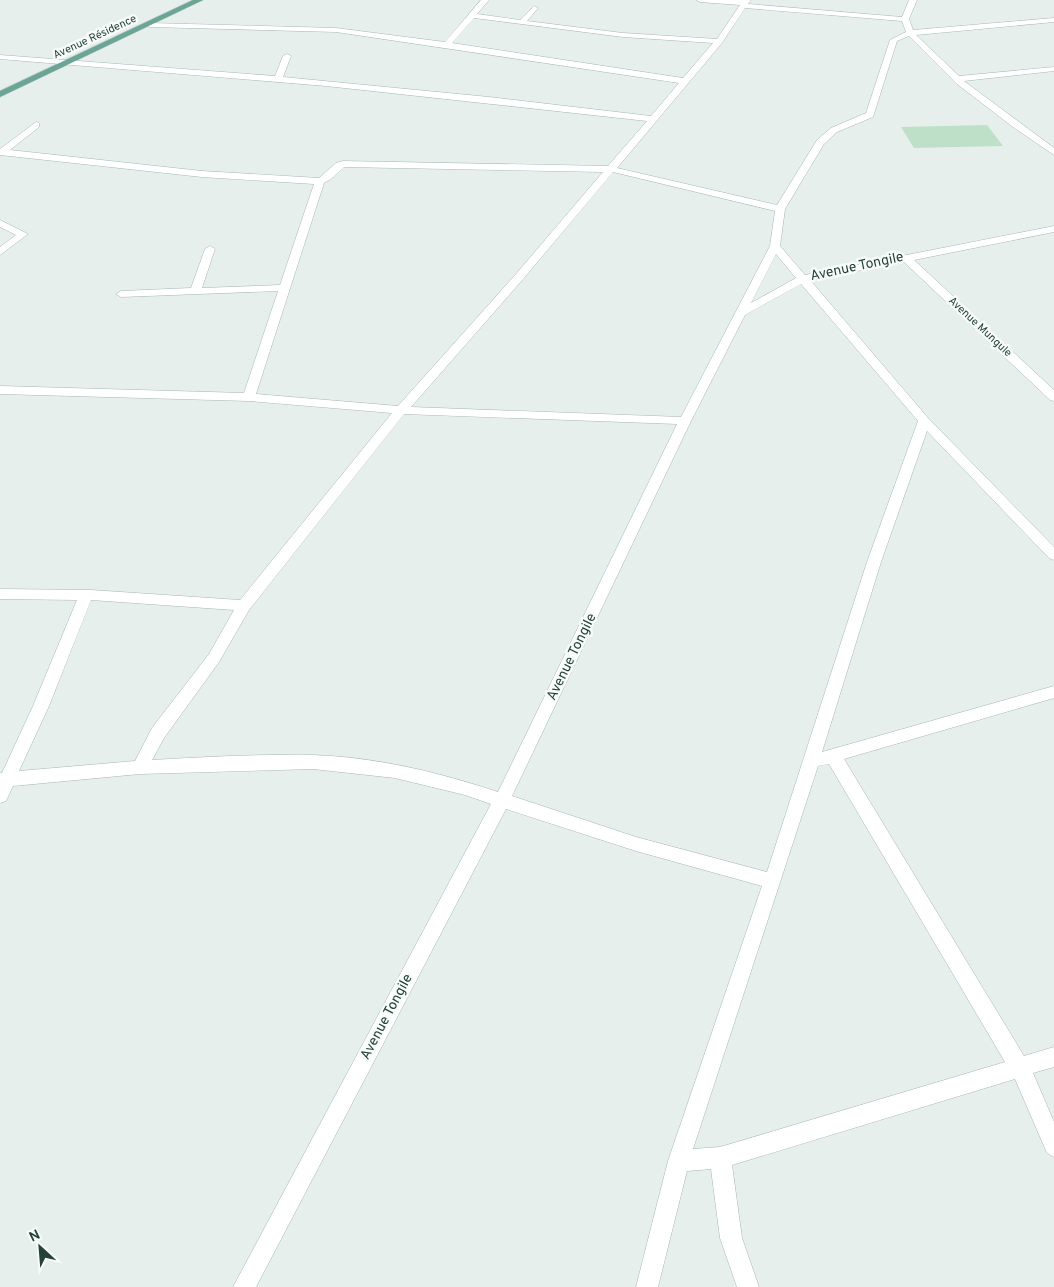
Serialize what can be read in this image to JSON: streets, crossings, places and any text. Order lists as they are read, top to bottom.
{
  "streets": {
    "main road": ["Avenue Résidence"],
    "street": ["Avenue Tongile", "Avenue Mungule"]
  },
  "crossings": [
    ["Avenue Tongile", "Avenue Mungule"]
  ],
  "north": "top left"
}
